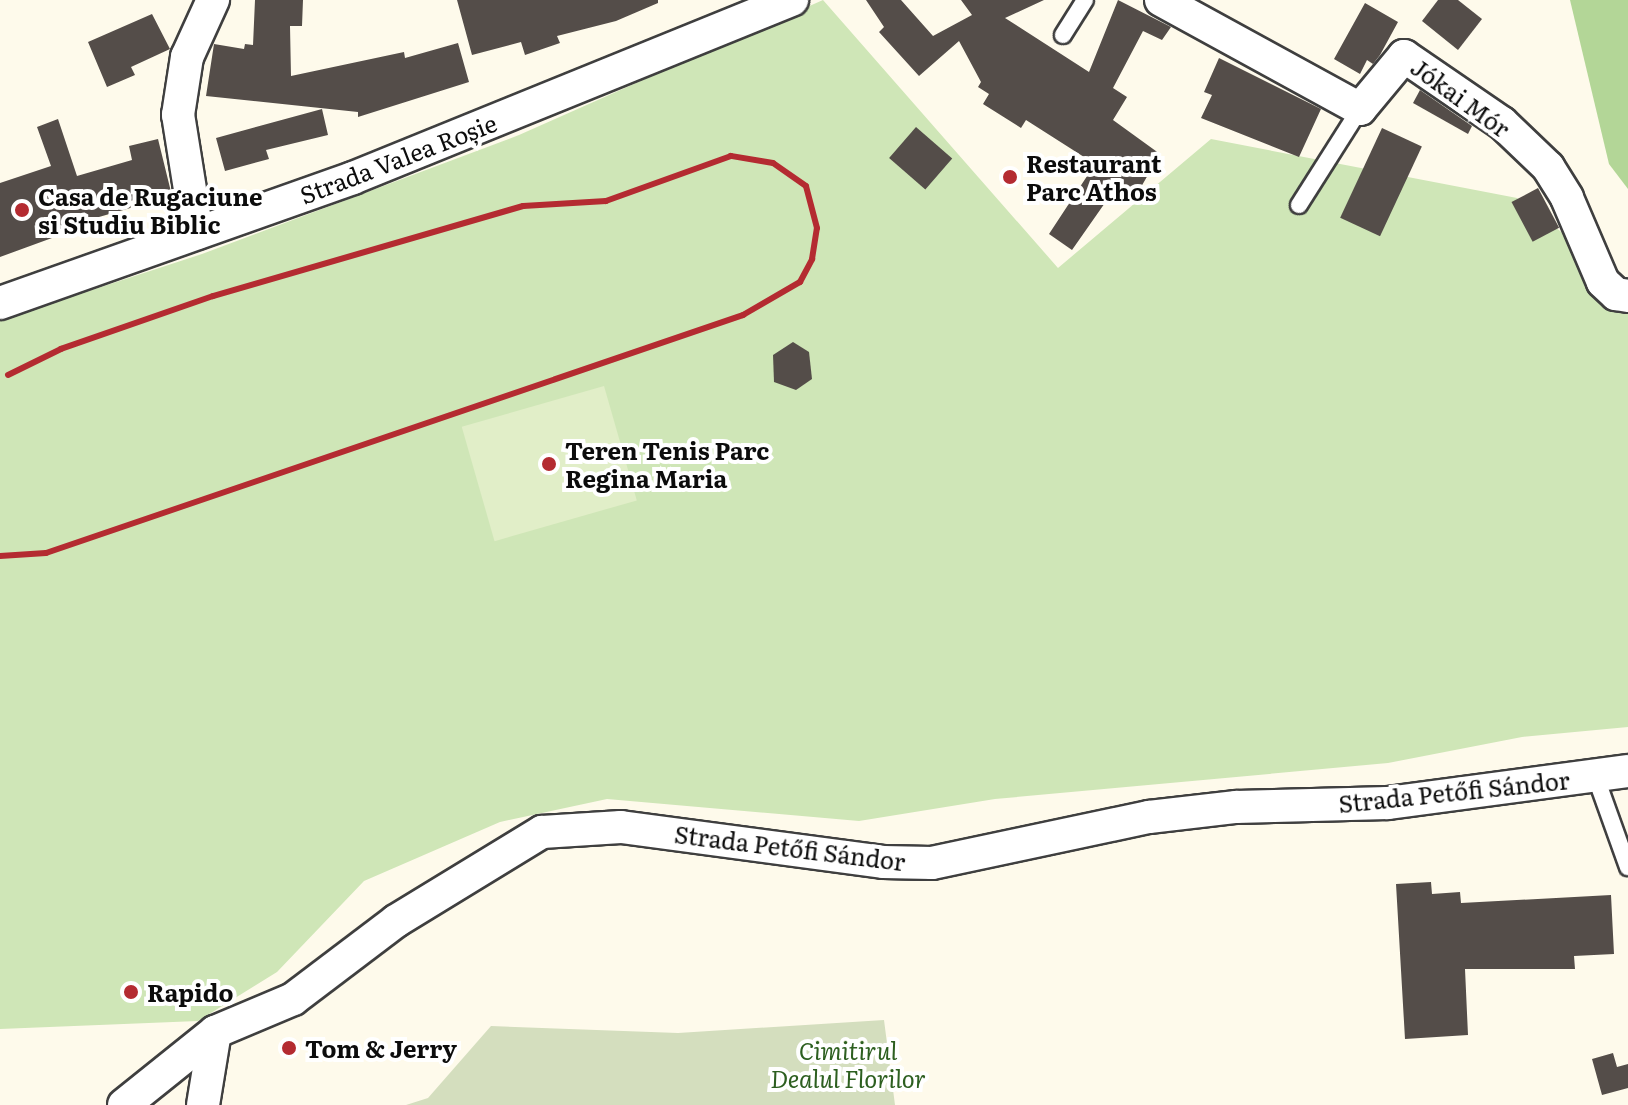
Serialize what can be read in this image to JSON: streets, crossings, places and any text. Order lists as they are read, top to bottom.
{
  "streets": {
    "street": ["Jókai Mór", "Strada Valea Roșie", "Strada Petőfi Sándor"]
  },
  "parks": ["Cimitirul Dealul Florilor"],
  "places": [
    "Restaurant Parc Athos",
    "Casa de Rugaciune si Studiu Biblic",
    "Teren Tenis Parc Regina Maria",
    "Rapido",
    "Tom & Jerry"
  ]
}
